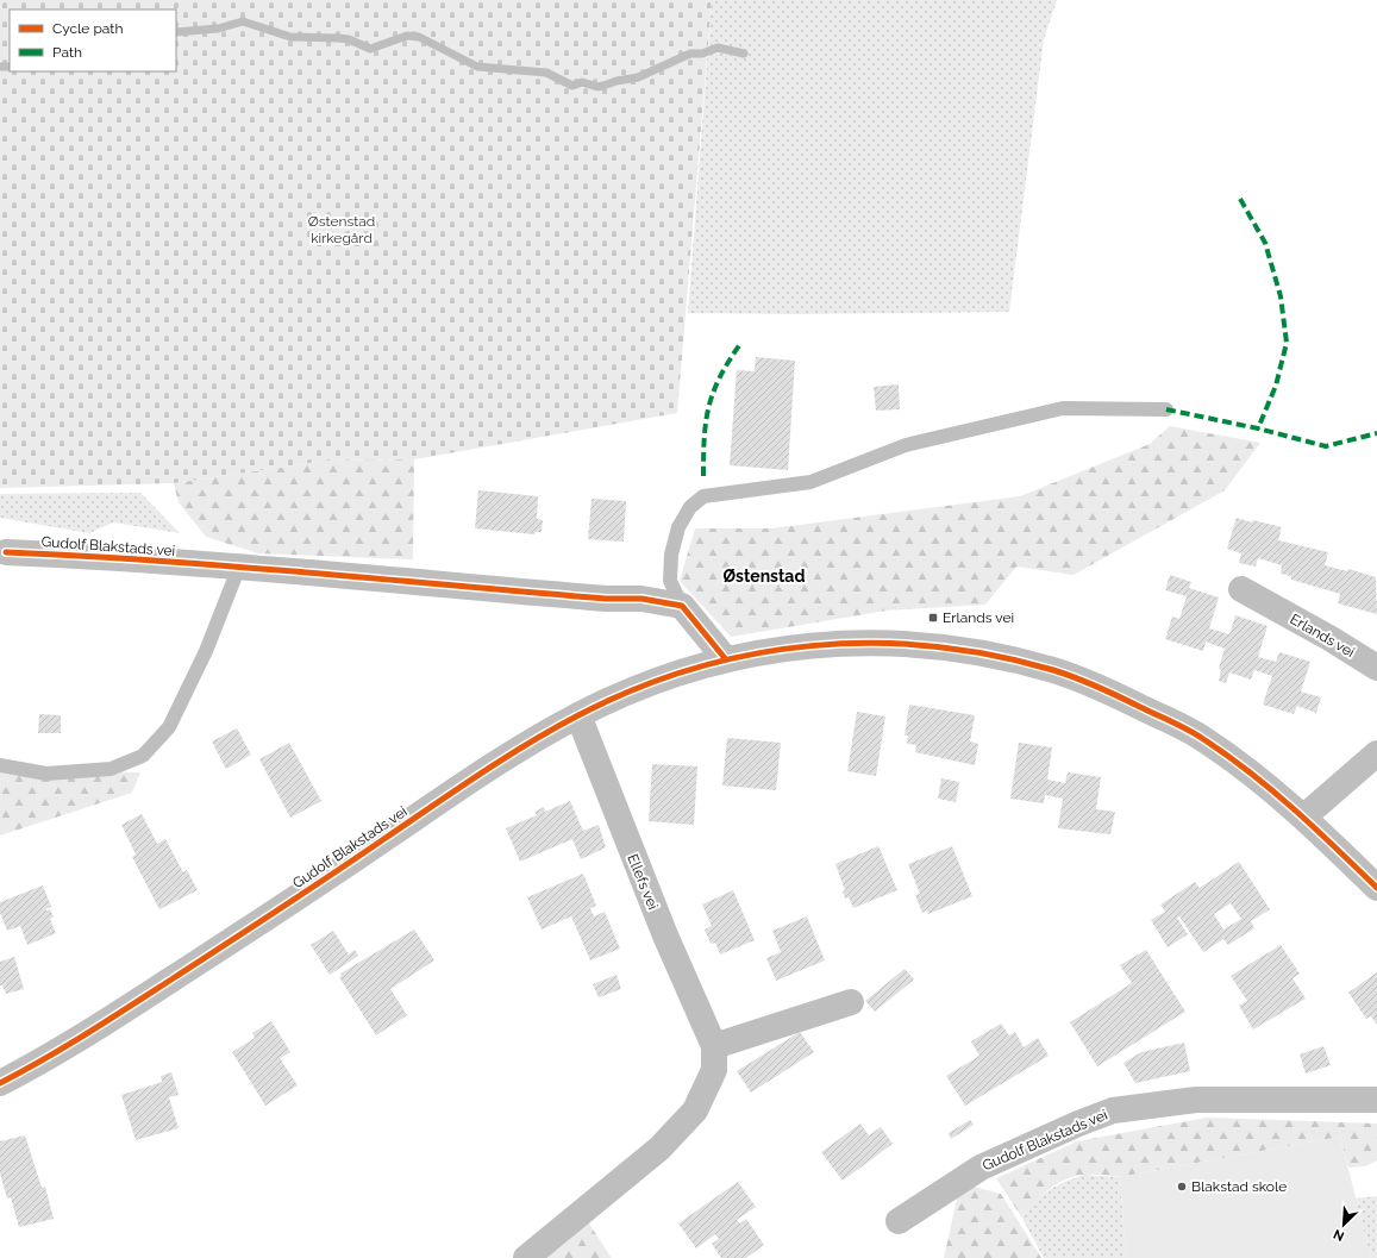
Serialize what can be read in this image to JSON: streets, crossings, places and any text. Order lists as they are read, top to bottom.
{
  "streets": {
    "street": ["Gudolf Blakstads vei", "Erlands vei", "Ellefs vei"]
  },
  "crossings": [
    ["Gudolf Blakstads vei", "Ellefs vei"]
  ],
  "districts": ["Østenstad"],
  "parks": ["Østenstad kirkegård"],
  "places": {
    "transit": ["Erlands vei"],
    "other": ["Blakstad skole"]
  },
  "legend": ["Cycle path", "Path"],
  "north": "bottom left"
}
